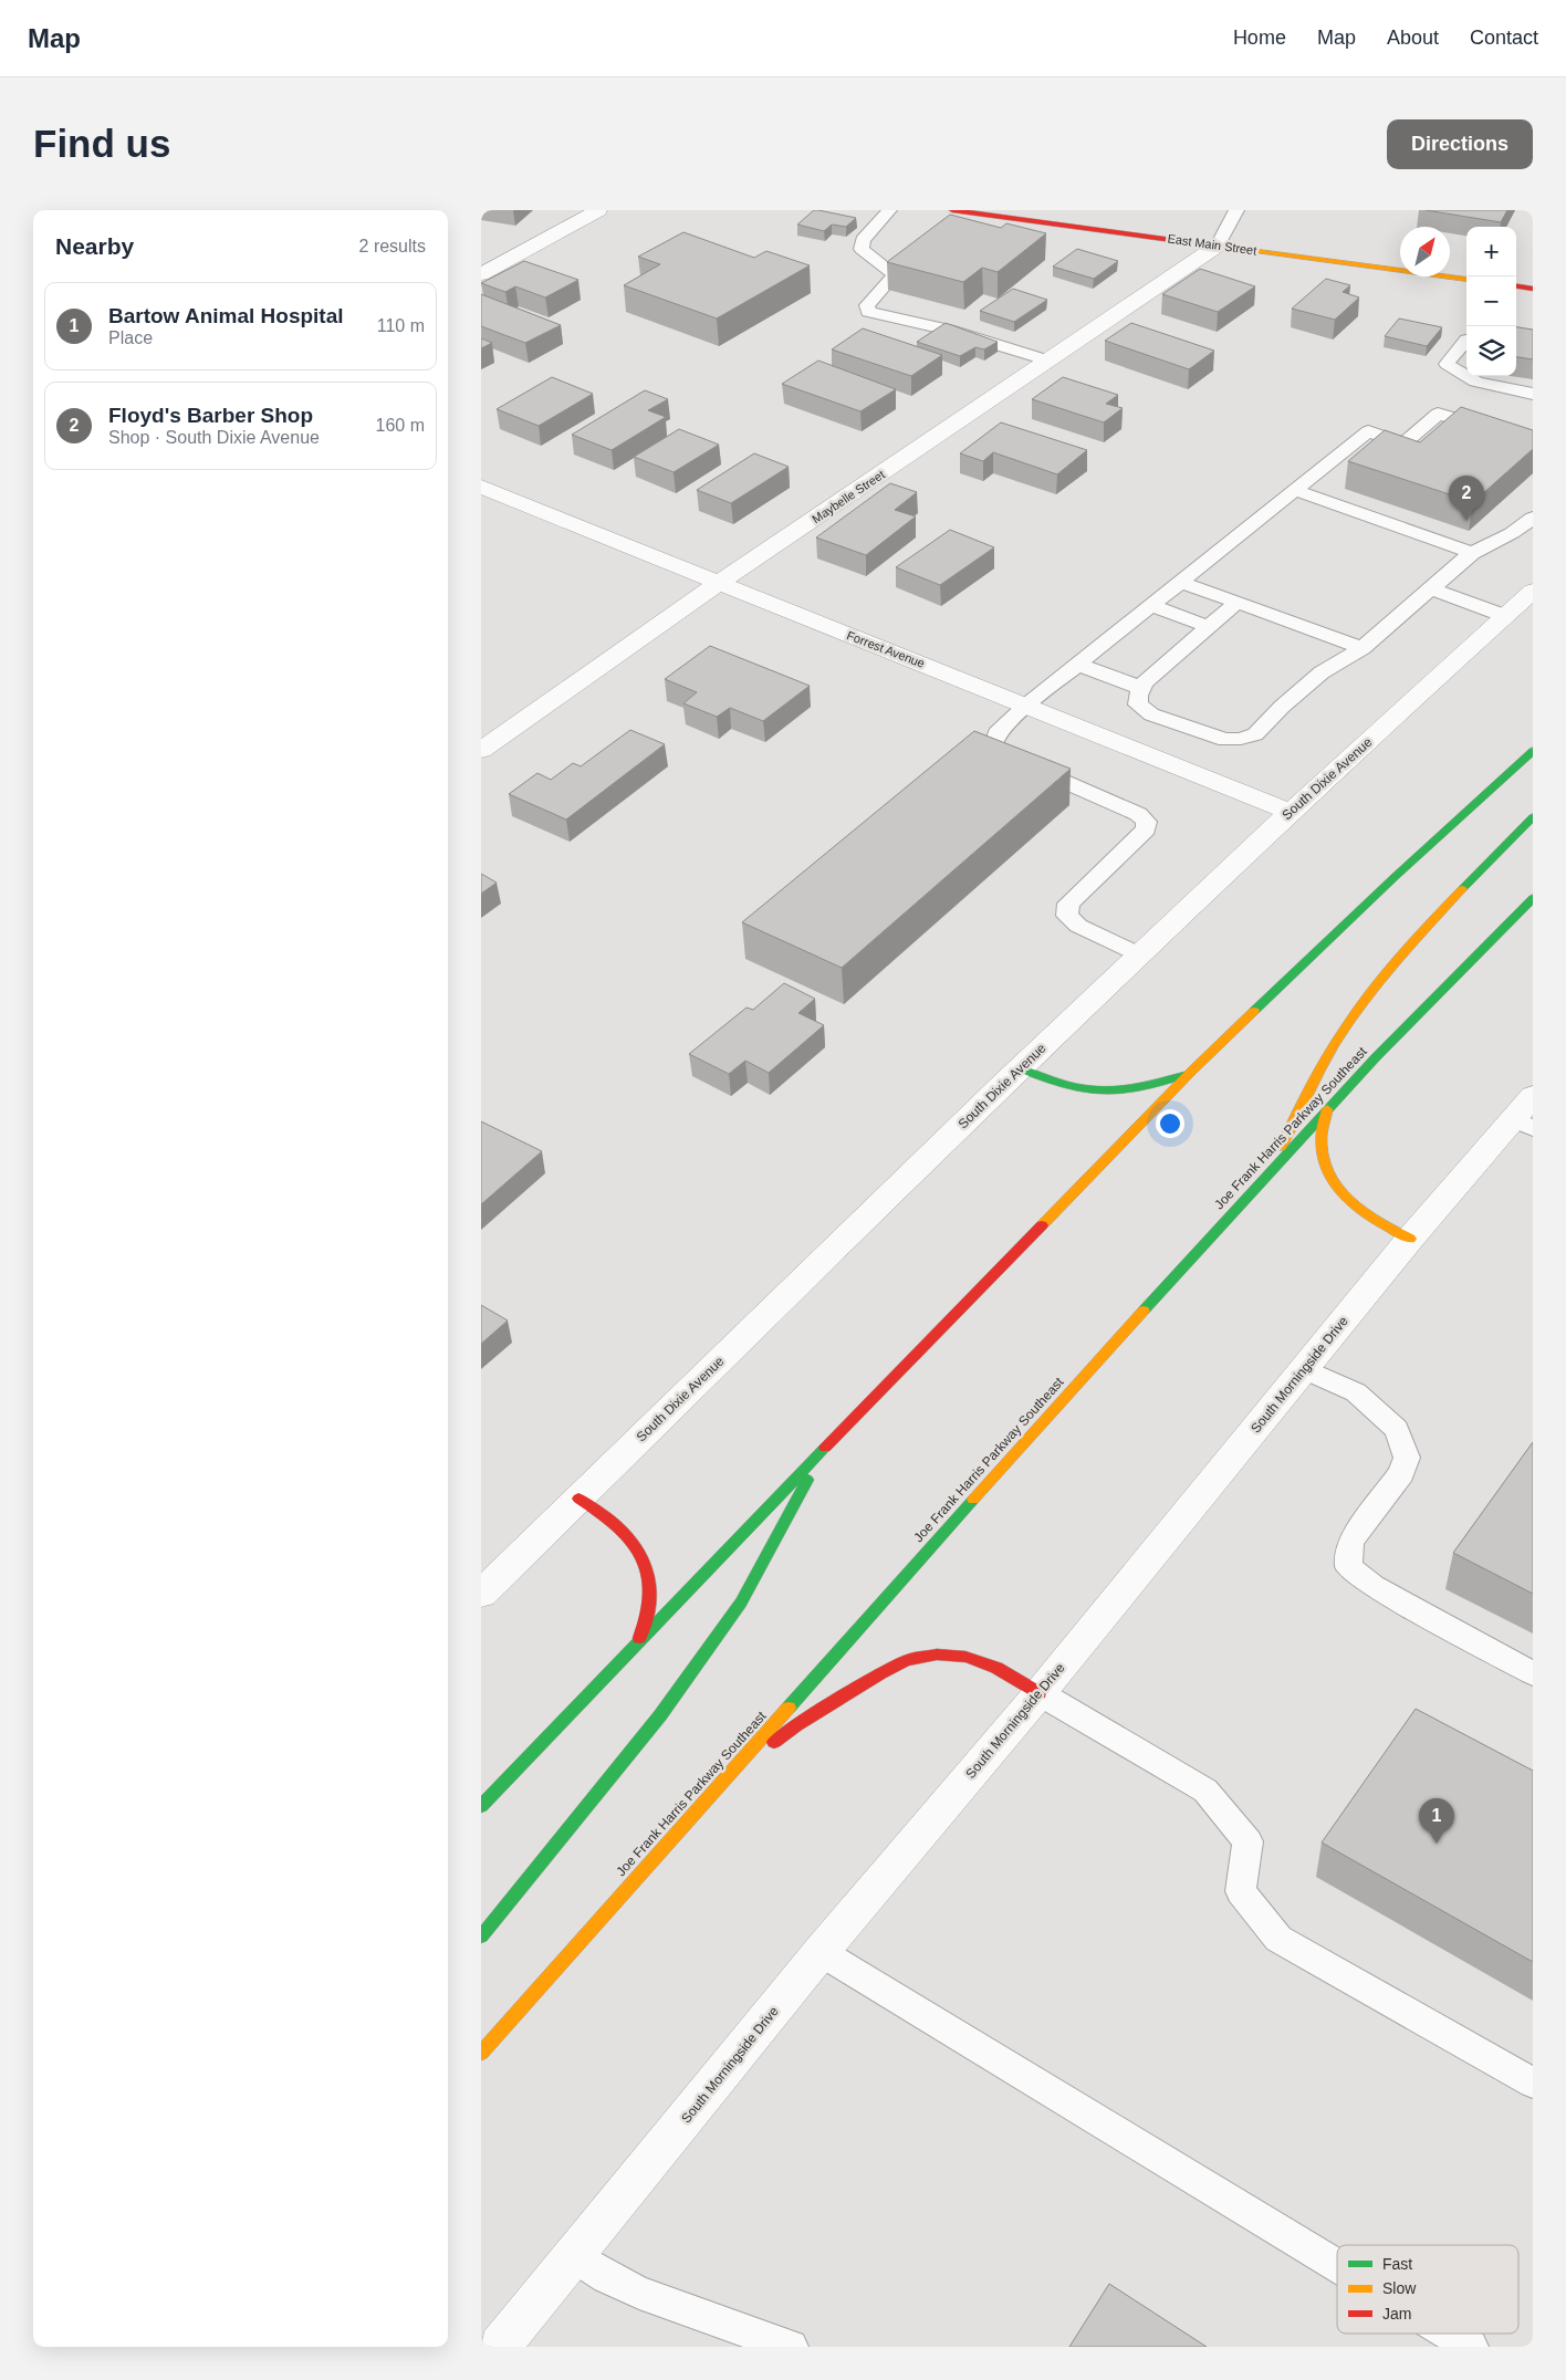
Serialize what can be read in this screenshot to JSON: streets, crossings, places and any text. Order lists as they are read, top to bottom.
{
  "streets": {
    "main road": ["East Main Street", "Joe Frank Harris Parkway Southeast"],
    "street": [
      "Maybelle Street",
      "Forrest Avenue",
      "South Dixie Avenue",
      "South Morningside Drive"
    ]
  },
  "crossings": [
    ["East Main Street", "Maybelle Street"],
    ["Maybelle Street", "Forrest Avenue"],
    ["Forrest Avenue", "South Dixie Avenue"]
  ],
  "legend": ["Fast", "Slow", "Jam"],
  "north": "top right",
  "page": {
    "header": "Map",
    "nav": [
      "Home",
      "Map",
      "About",
      "Contact"
    ],
    "buttons": "Directions",
    "title": "Find us",
    "heading": ["Nearby", "2 results"],
    "map_buttons": ["+", "−"],
    "list": [
      {
        "mark": "1",
        "name": "Bartow Animal Hospital",
        "note": "Place",
        "value": "110 m"
      },
      {
        "mark": "2",
        "name": "Floyd's Barber Shop",
        "note": "Shop · South Dixie Avenue",
        "value": "160 m"
      }
    ],
    "pins": ["2", "1"]
  }
}
